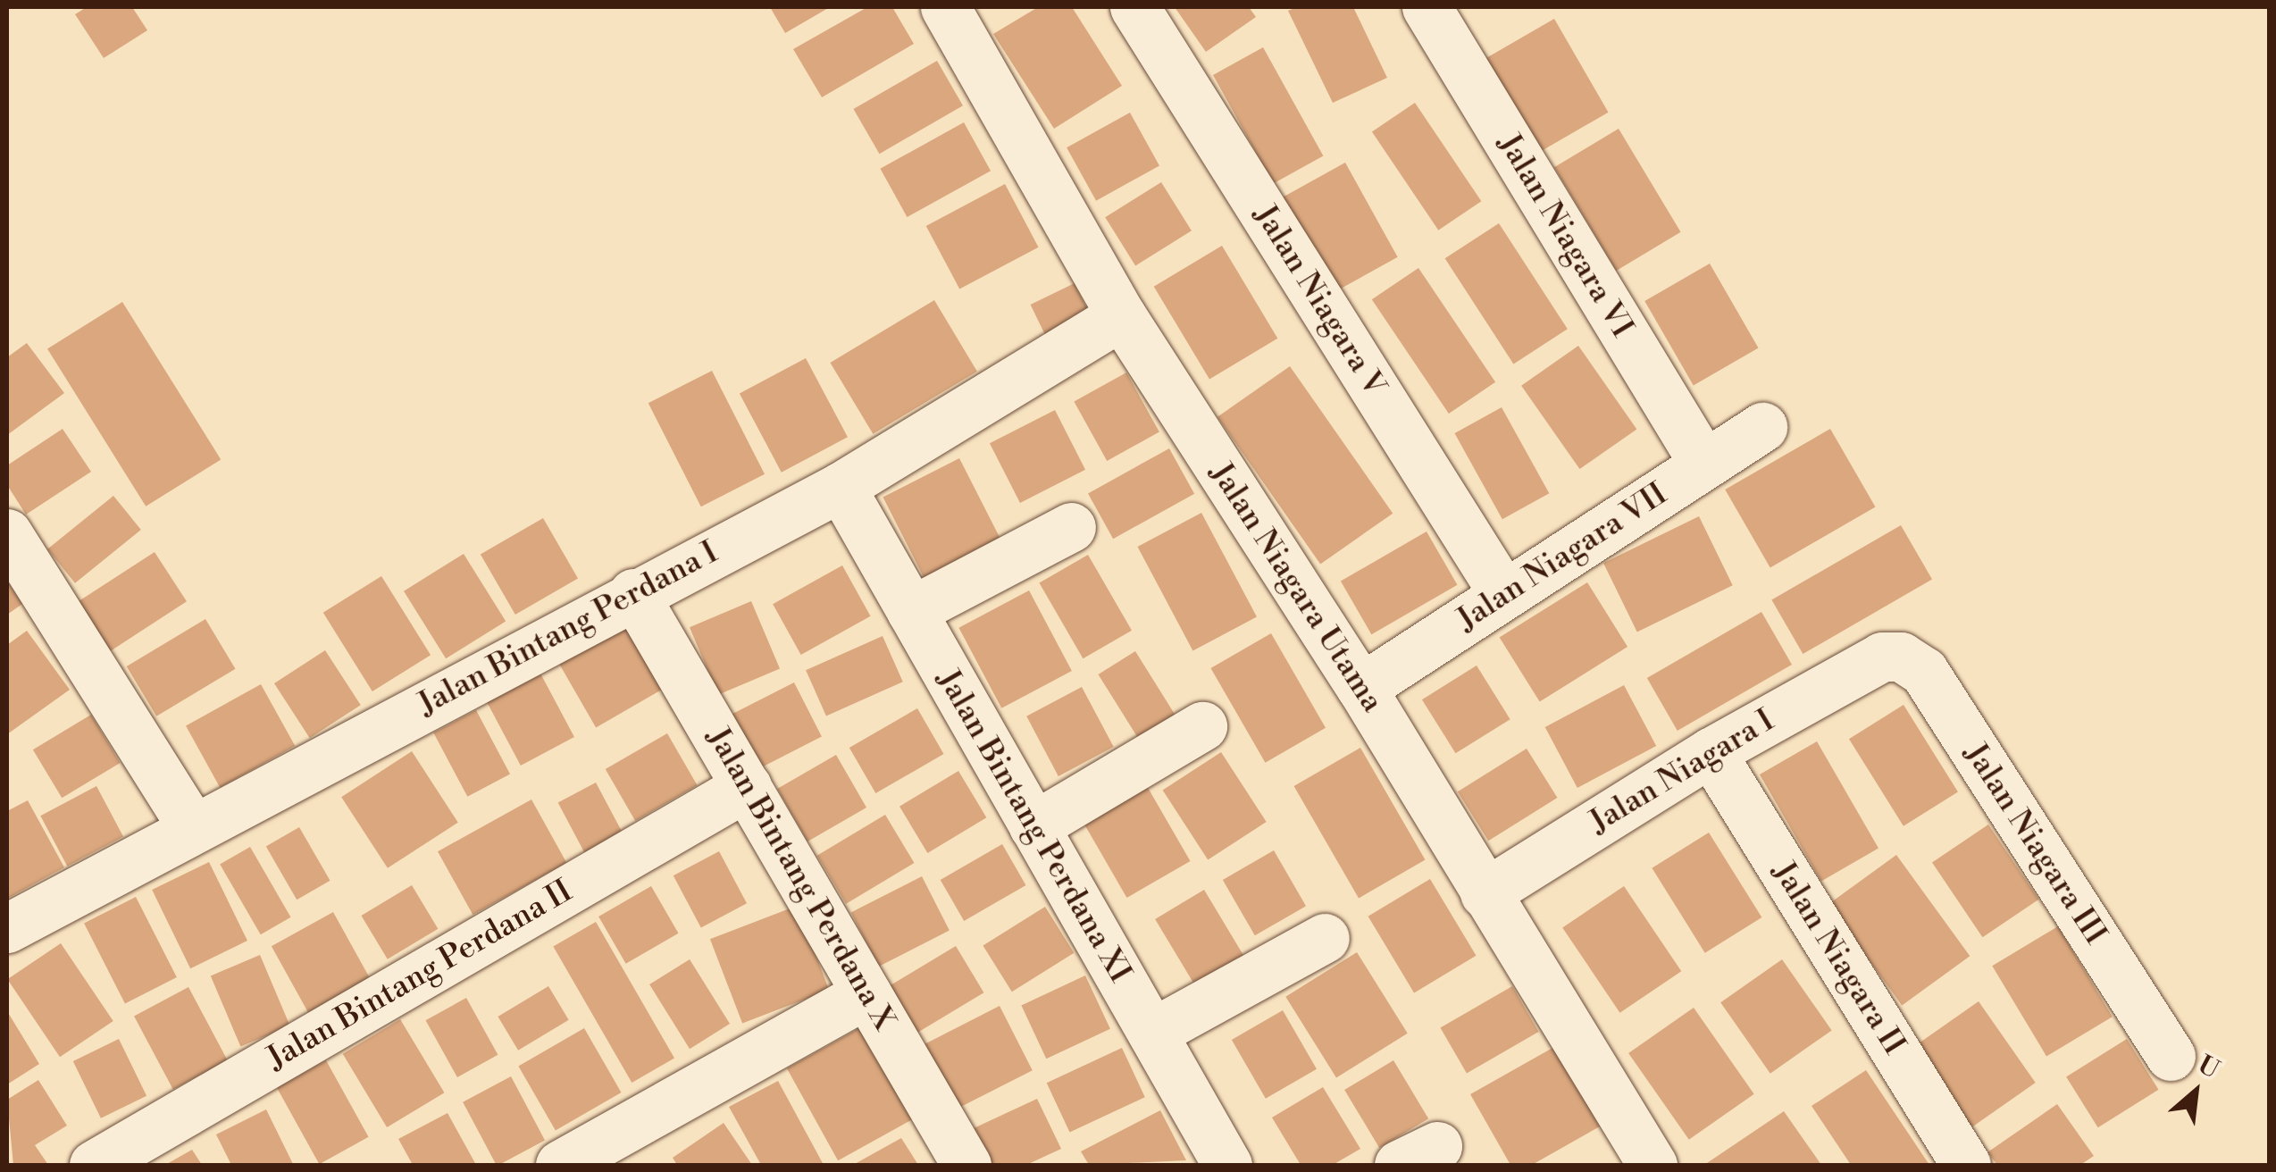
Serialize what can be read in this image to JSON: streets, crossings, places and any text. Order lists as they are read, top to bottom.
{
  "streets": {
    "street": [
      "Jalan Niagara VI",
      "Jalan Niagara V",
      "Jalan Niagara VII",
      "Jalan Niagara Utama",
      "Jalan Bintang Perdana I",
      "Jalan Niagara I",
      "Jalan Bintang Perdana XI",
      "Jalan Niagara III",
      "Jalan Bintang Perdana X",
      "Jalan Niagara II",
      "Jalan Bintang Perdana II"
    ]
  },
  "crossings": [
    ["Jalan Niagara VI", "Jalan Niagara VII"],
    ["Jalan Niagara V", "Jalan Niagara VII"],
    ["Jalan Niagara VII", "Jalan Niagara Utama"],
    ["Jalan Niagara Utama", "Jalan Bintang Perdana I"],
    ["Jalan Niagara Utama", "Jalan Niagara I"],
    ["Jalan Bintang Perdana I", "Jalan Bintang Perdana XI"],
    ["Jalan Bintang Perdana I", "Jalan Bintang Perdana X"],
    ["Jalan Niagara I", "Jalan Niagara III"],
    ["Jalan Niagara I", "Jalan Niagara II"],
    ["Jalan Bintang Perdana X", "Jalan Bintang Perdana II"]
  ],
  "north": "top right"
}
